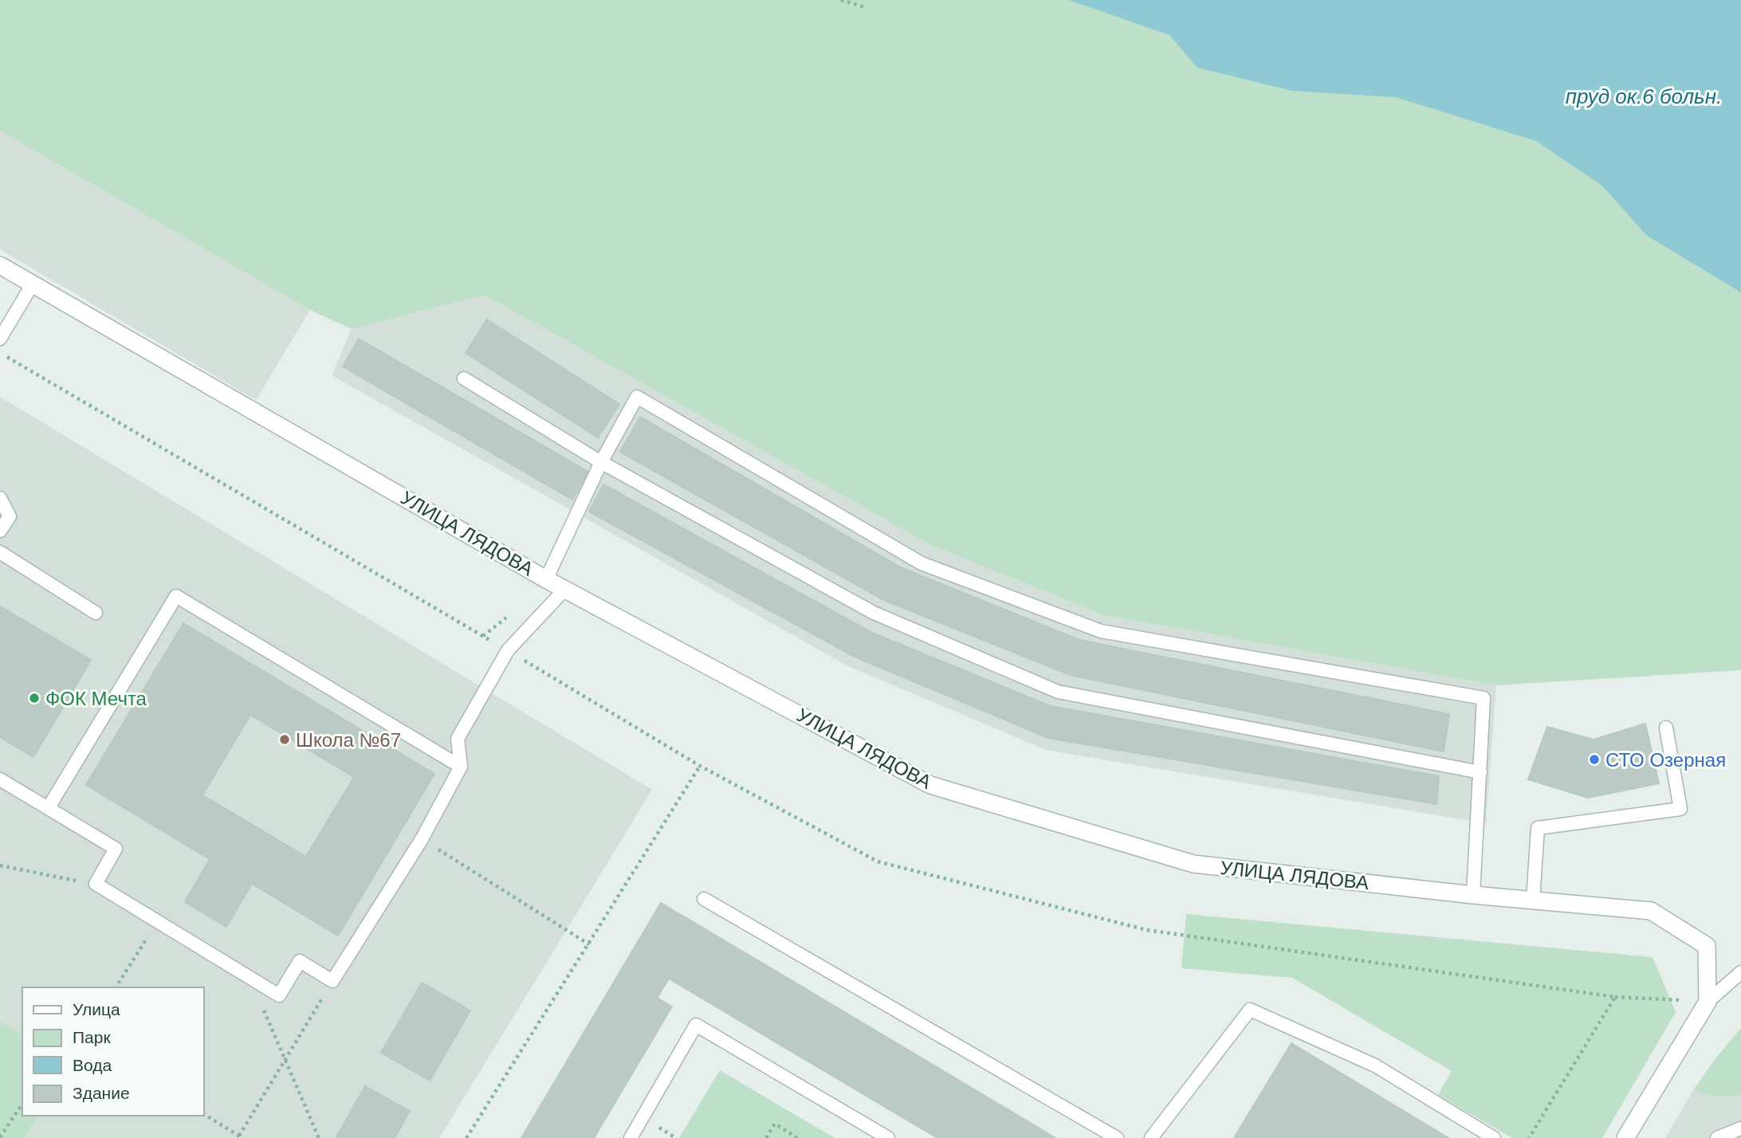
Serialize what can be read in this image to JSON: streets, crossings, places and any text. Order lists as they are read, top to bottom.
{
  "streets": {
    "street": ["УЛИЦА ЛЯДОВА"]
  },
  "water": ["пруд ок.6 больн."],
  "places": ["ФОК Мечта", "Школа №67", "СТО Озерная"],
  "legend": [
    "Улица",
    "Парк",
    "Вода",
    "Здание"
  ]
}
